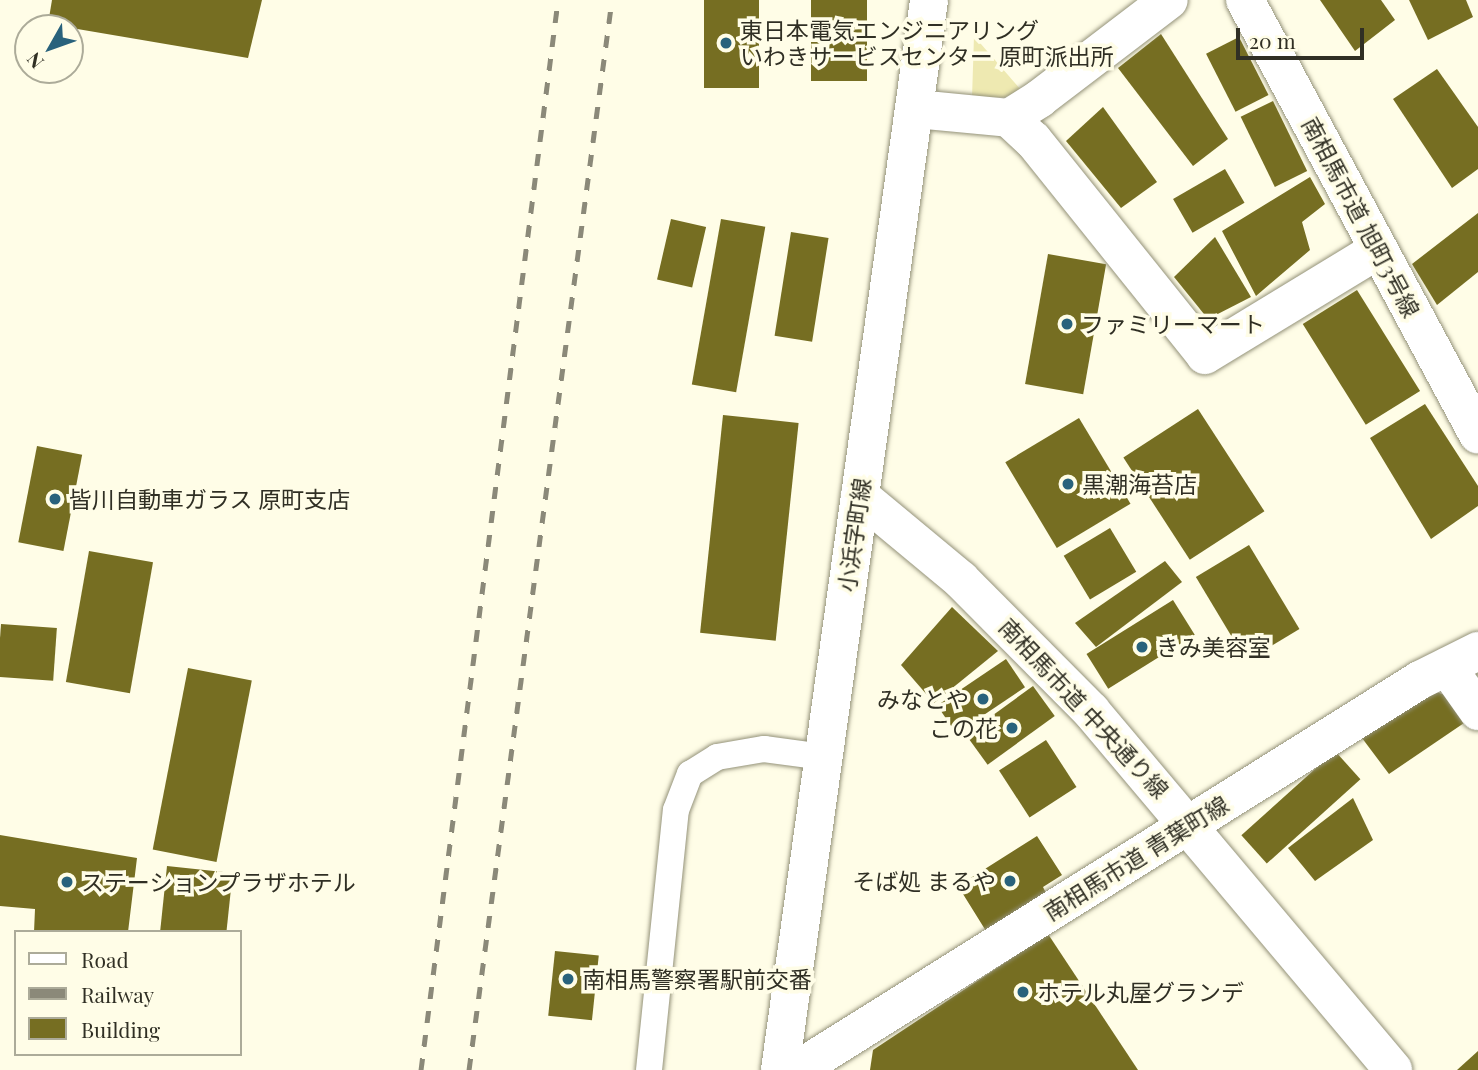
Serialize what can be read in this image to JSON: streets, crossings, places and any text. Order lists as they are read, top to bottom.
{
  "streets": {
    "street": [
      "南相馬市道 旭町3号線",
      "小浜字町線",
      "南相馬市道 中央通り線",
      "南相馬市道 青葉町線"
    ]
  },
  "crossings": [
    ["小浜字町線", "南相馬市道 中央通り線"],
    ["南相馬市道 中央通り線", "南相馬市道 青葉町線"]
  ],
  "places": [
    "東日本電気エンジニアリング いわきサービスセンター 原町派出所",
    "ファミリーマート",
    "黒潮海苔店",
    "皆川自動車ガラス 原町支店",
    "きみ美容室",
    "みなとや",
    "この花",
    "そば処 まるや",
    "ステーションプラザホテル",
    "南相馬警察署駅前交番",
    "ホテル丸屋グランデ"
  ],
  "legend": ["Road", "Railway", "Building"],
  "scale_bar": "20 m",
  "north": "bottom left"
}
